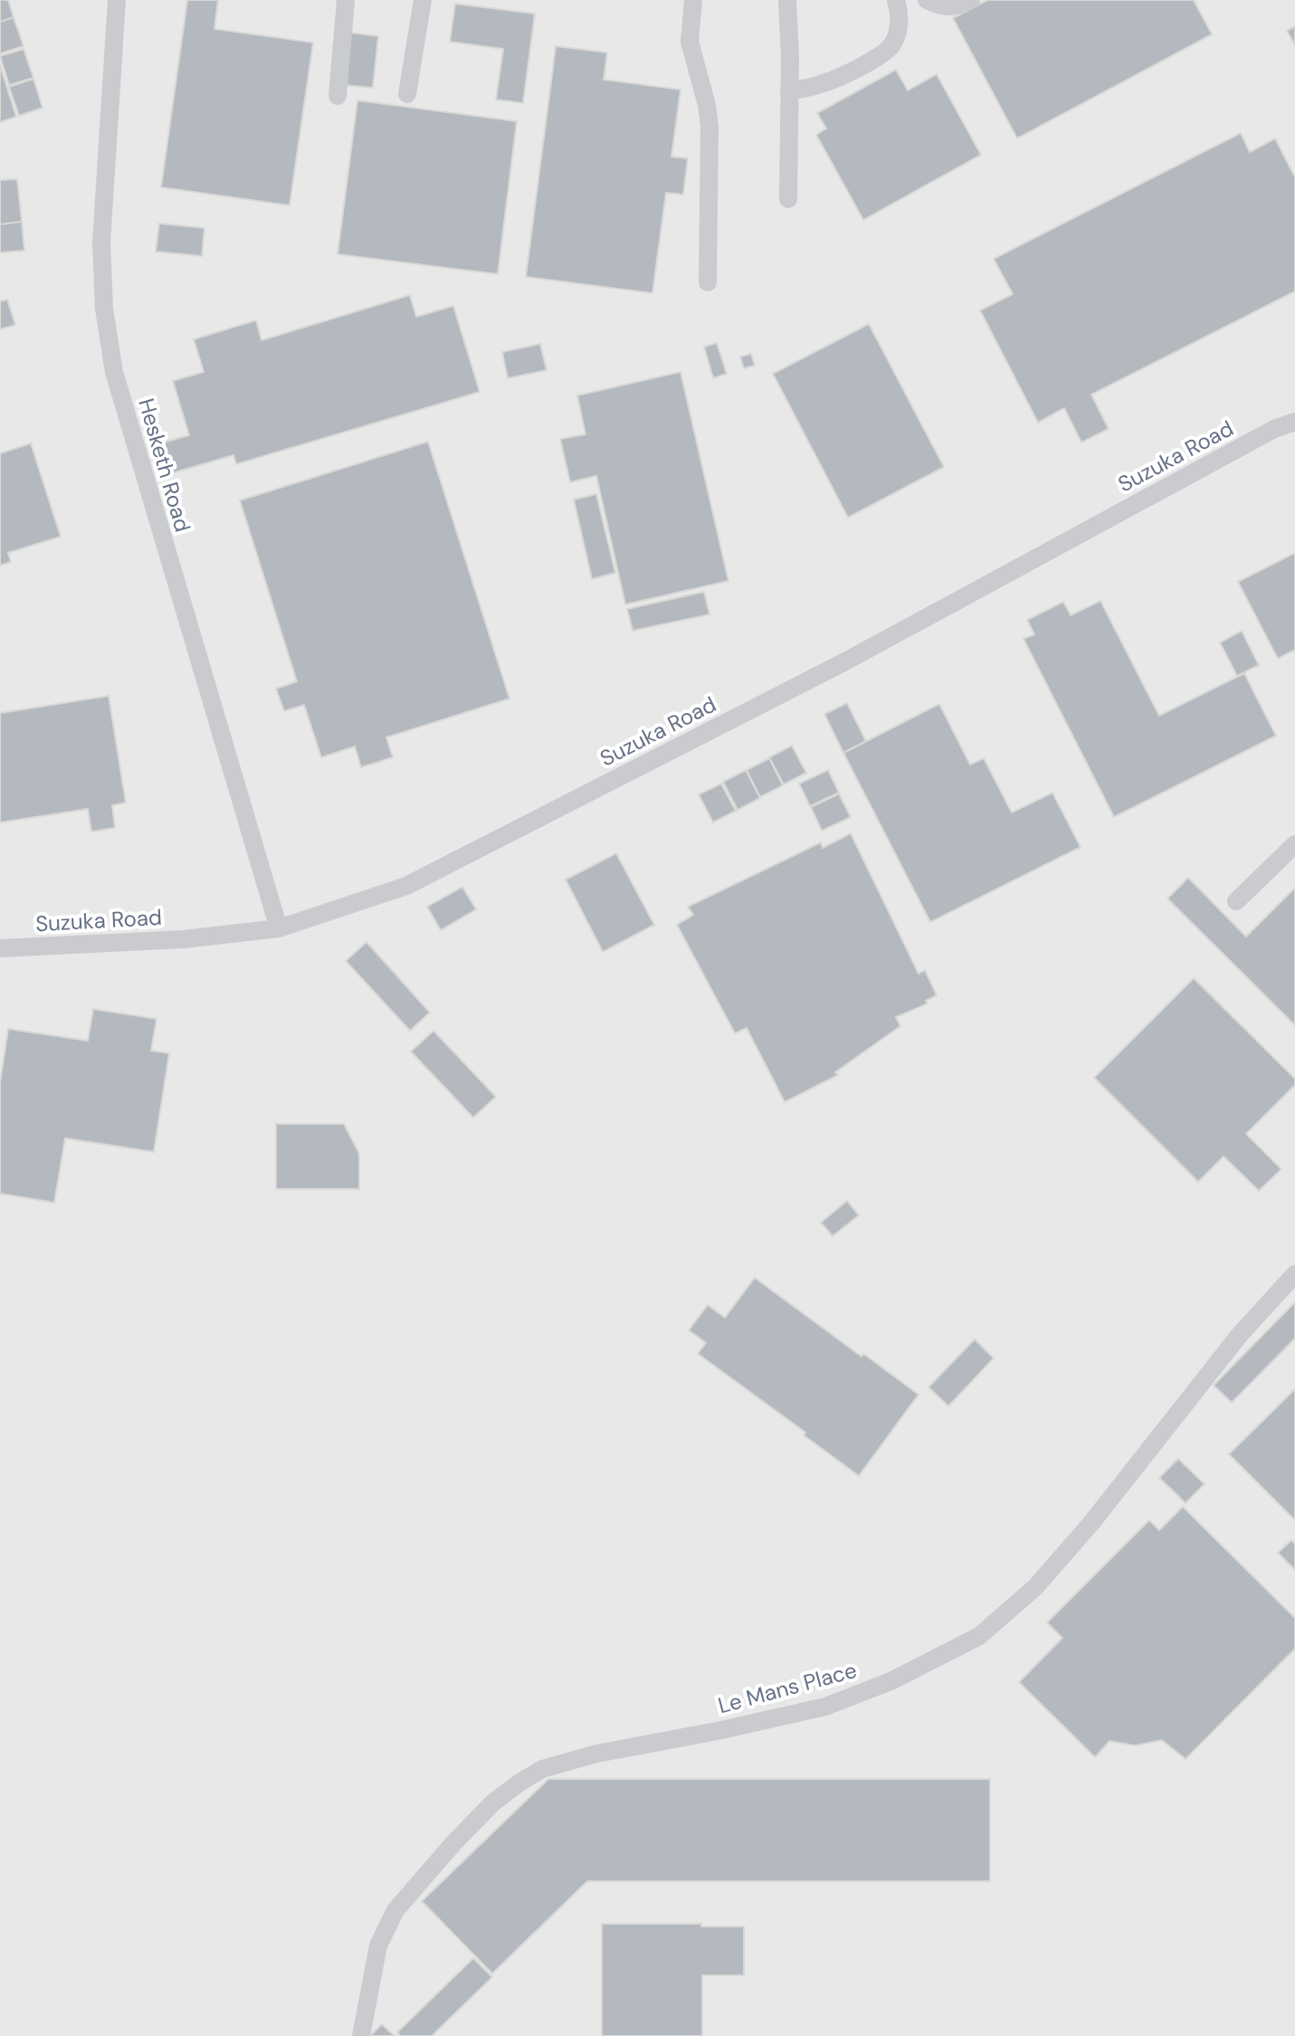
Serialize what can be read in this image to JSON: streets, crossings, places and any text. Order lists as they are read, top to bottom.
{
  "streets": {
    "lane": ["Suzuka Road", "Hesketh Road", "Le Mans Place"]
  },
  "crossings": [
    ["Suzuka Road", "Hesketh Road"]
  ]
}
